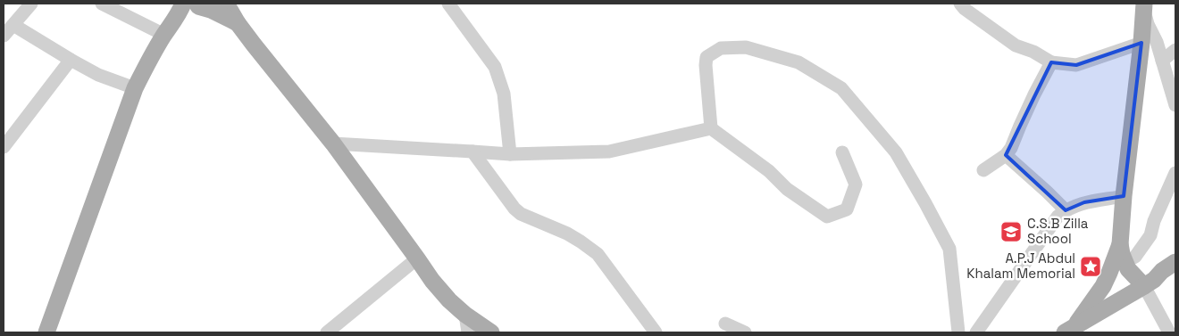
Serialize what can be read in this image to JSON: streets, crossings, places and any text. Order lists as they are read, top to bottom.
{
  "places": {
    "school or university": ["C.S.B Zilla School"],
    "place": ["A.P.J Abdul Khalam Memorial"]
  }
}
